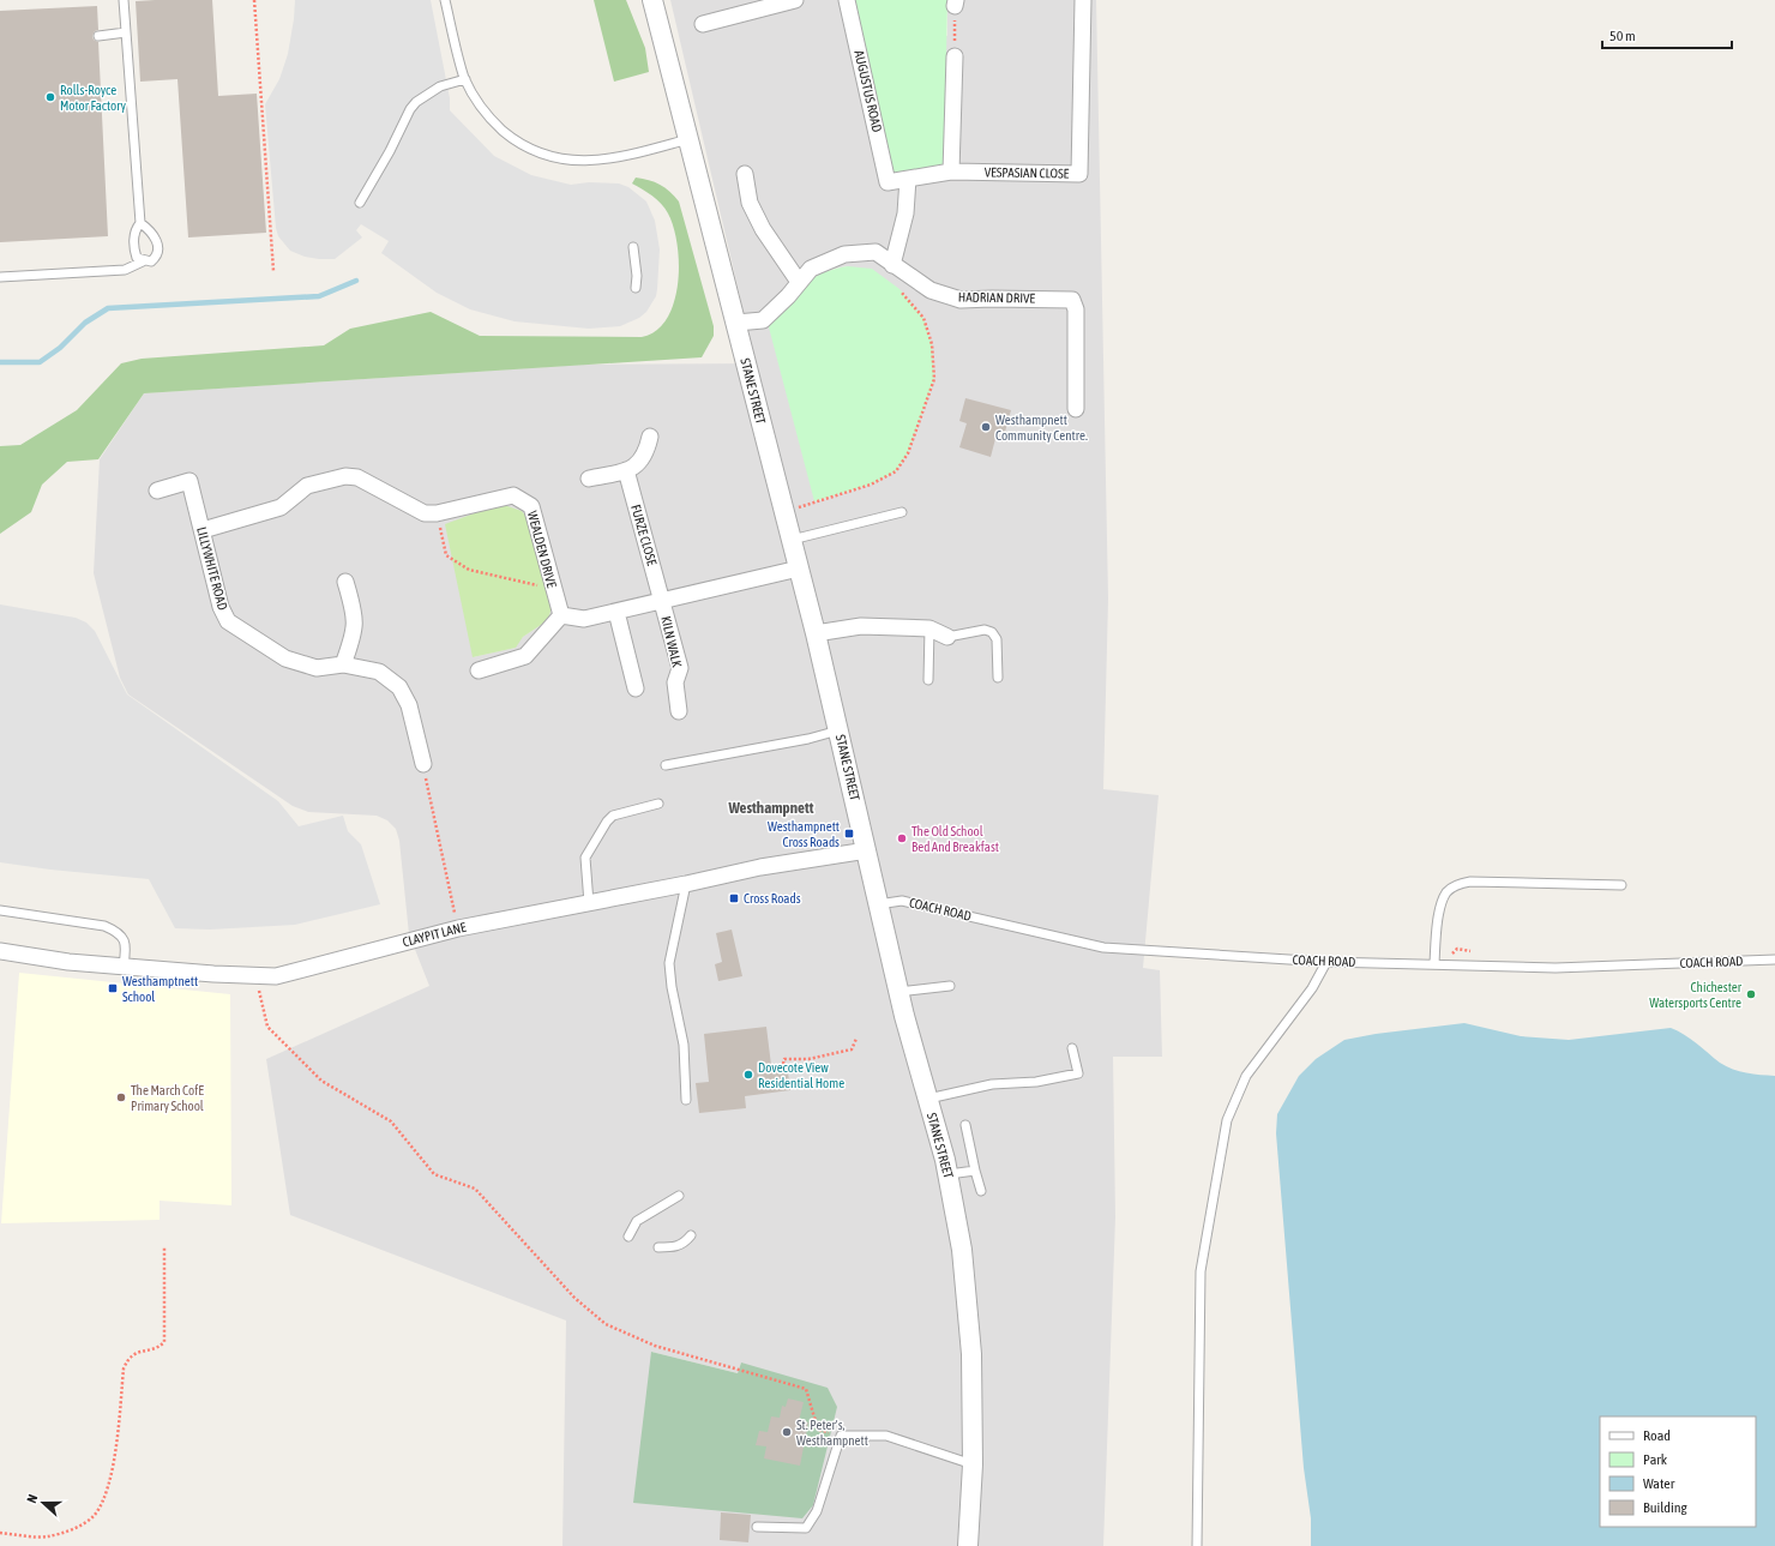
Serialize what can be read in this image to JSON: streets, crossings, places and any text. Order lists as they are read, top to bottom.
{
  "streets": {
    "street": [
      "AUGUSTUS ROAD",
      "VESPASIAN CLOSE",
      "HADRIAN DRIVE",
      "STANE STREET",
      "FURZE CLOSE",
      "WEALDEN DRIVE",
      "LILLYWHITE ROAD",
      "KILN WALK",
      "CLAYPIT LANE"
    ],
    "lane": ["COACH ROAD"]
  },
  "crossings": [
    ["AUGUSTUS ROAD", "VESPASIAN CLOSE"],
    ["HADRIAN DRIVE", "STANE STREET"],
    ["STANE STREET", "COACH ROAD"],
    ["STANE STREET", "CLAYPIT LANE"],
    ["FURZE CLOSE", "KILN WALK"],
    ["WEALDEN DRIVE", "LILLYWHITE ROAD"]
  ],
  "districts": ["Westhampnett"],
  "places": {
    "other": [
      "Rolls-Royce Motor Factory",
      "Westhampnett Community Centre.",
      "The Old School Bed And Breakfast",
      "Chichester Watersports Centre",
      "Dovecote View Residential Home",
      "The March CofE Primary School",
      "St. Peter's, Westhampnett"
    ],
    "transit": ["Westhampnett Cross Roads", "Cross Roads", "Westhamptnett School"]
  },
  "legend": [
    "Road",
    "Park",
    "Water",
    "Building"
  ],
  "scale_bar": "50 m",
  "north": "left"
}
